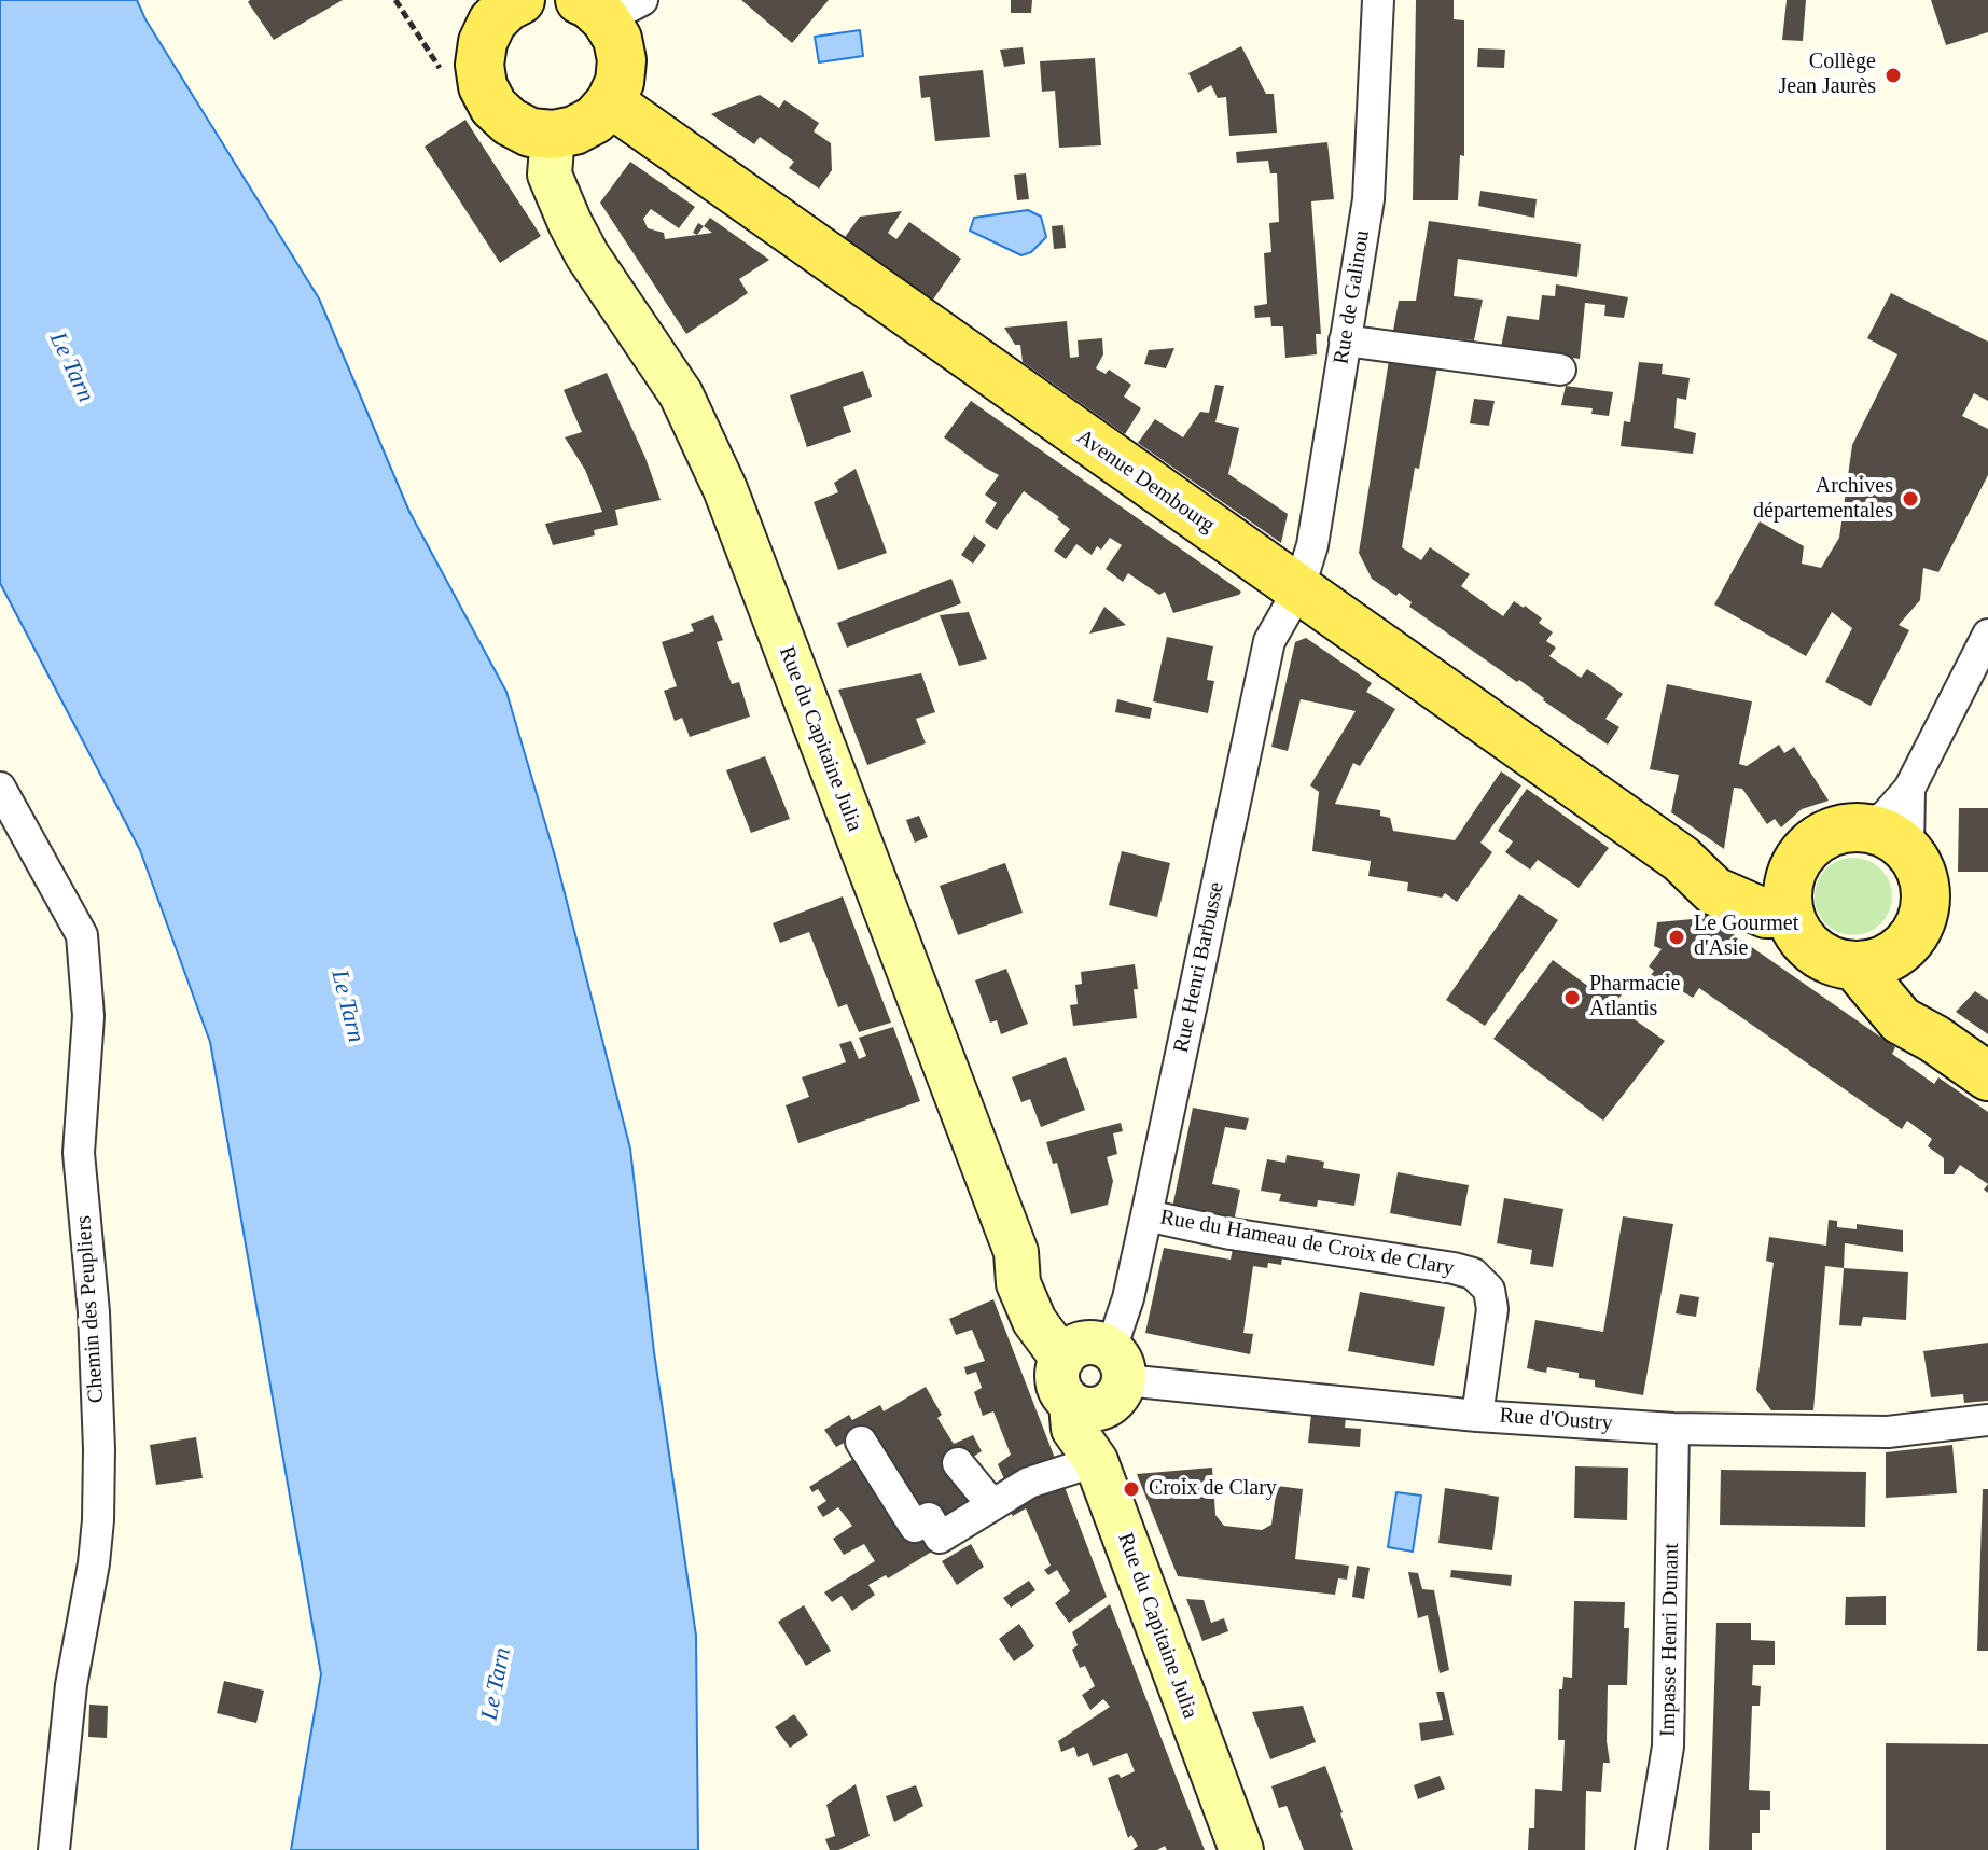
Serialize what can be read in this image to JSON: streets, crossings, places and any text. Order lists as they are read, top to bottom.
{
  "streets": {
    "main road": ["Avenue Dembourg"],
    "street": [
      "Rue de Galinou",
      "Rue du Capitaine Julia",
      "Rue Henri Barbusse",
      "Rue du Hameau de Croix de Clary",
      "Chemin des Peupliers",
      "Rue d'Oustry",
      "Impasse Henri Dunant"
    ]
  },
  "crossings": [
    ["Rue de Galinou", "Avenue Dembourg"],
    ["Rue de Galinou", "Rue Henri Barbusse"],
    ["Avenue Dembourg", "Rue Henri Barbusse"],
    ["Rue du Capitaine Julia", "Rue Henri Barbusse"],
    ["Rue du Capitaine Julia", "Rue d'Oustry"],
    ["Rue Henri Barbusse", "Rue du Hameau de Croix de Clary"],
    ["Rue Henri Barbusse", "Rue d'Oustry"],
    ["Rue du Hameau de Croix de Clary", "Rue d'Oustry"],
    ["Rue d'Oustry", "Impasse Henri Dunant"]
  ],
  "water": ["Le Tarn"],
  "places": [
    "Collège Jean Jaurès",
    "Archives départementales",
    "Le Gourmet d'Asie",
    "Pharmacie Atlantis",
    "Croix de Clary"
  ]
}
